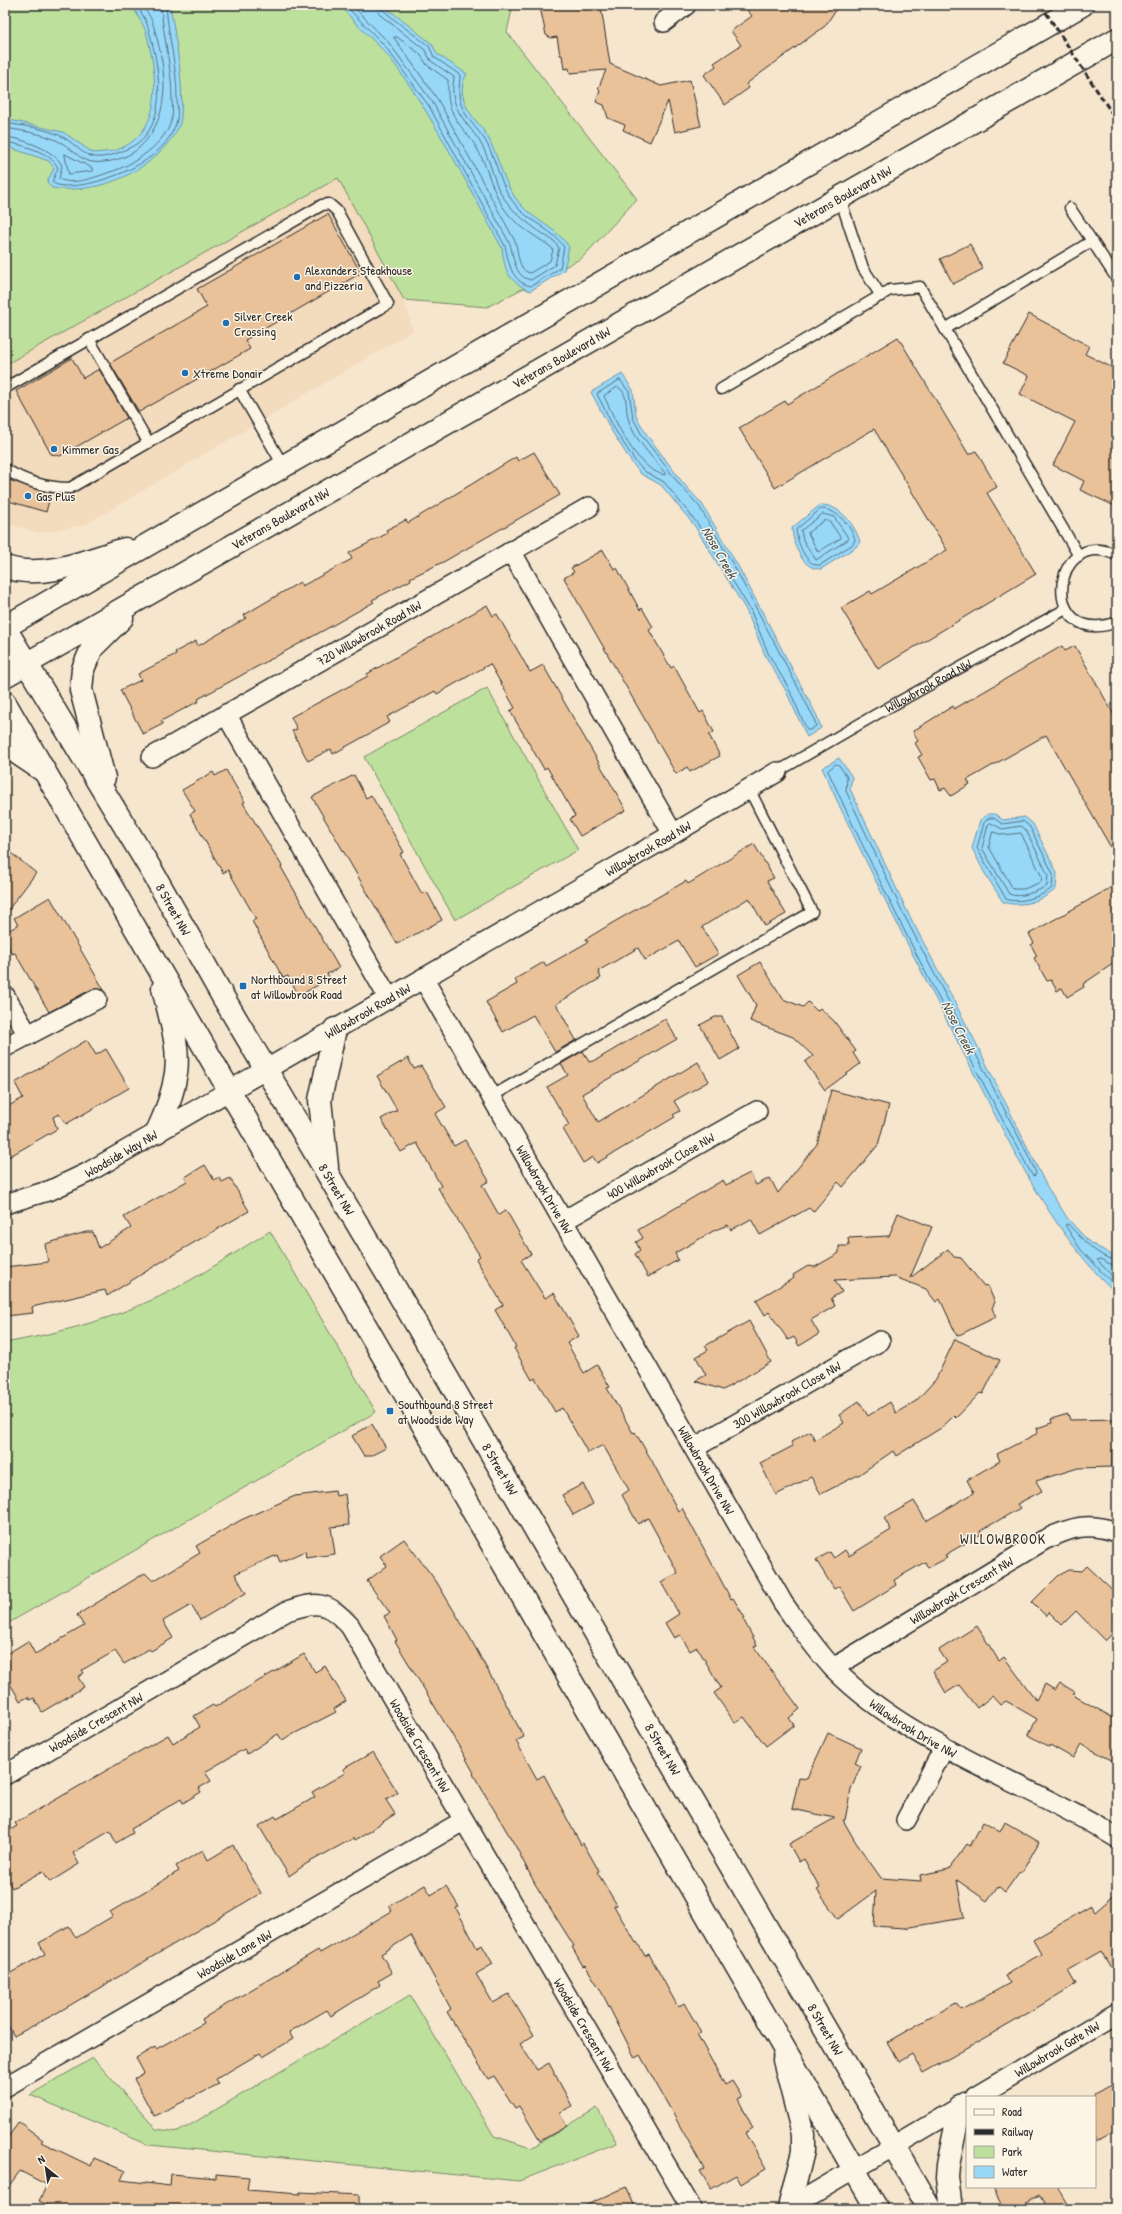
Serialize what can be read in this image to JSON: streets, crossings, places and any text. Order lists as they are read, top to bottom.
{
  "streets": {
    "main road": ["Veterans Boulevard NW", "8 Street NW"],
    "street": [
      "720 Willowbrook Road NW",
      "Willowbrook Road NW",
      "Woodside Way NW",
      "400 Willowbrook Close NW",
      "Willowbrook Drive NW",
      "300 Willowbrook Close NW",
      "Willowbrook Crescent NW",
      "Woodside Crescent NW",
      "Woodside Lane NW",
      "Willowbrook Gate NW"
    ]
  },
  "crossings": [
    ["Veterans Boulevard NW", "8 Street NW"],
    ["Willowbrook Road NW", "8 Street NW"],
    ["Willowbrook Road NW", "Woodside Way NW"],
    ["Willowbrook Road NW", "Willowbrook Drive NW"],
    ["8 Street NW", "Willowbrook Gate NW"],
    ["400 Willowbrook Close NW", "Willowbrook Drive NW"],
    ["Willowbrook Drive NW", "300 Willowbrook Close NW"],
    ["Willowbrook Drive NW", "Willowbrook Crescent NW"],
    ["Woodside Crescent NW", "Woodside Lane NW"]
  ],
  "districts": ["WILLOWBROOK"],
  "water": ["Nose Creek"],
  "places": {
    "other": [
      "Alexanders Steakhouse and Pizzeria",
      "Silver Creek Crossing",
      "Xtreme Donair",
      "Kimmer Gas",
      "Gas Plus"
    ],
    "transit": ["Northbound 8 Street at Willowbrook Road", "Southbound 8 Street at Woodside Way"]
  },
  "legend": [
    "Road",
    "Railway",
    "Park",
    "Water"
  ],
  "north": "top left"
}
